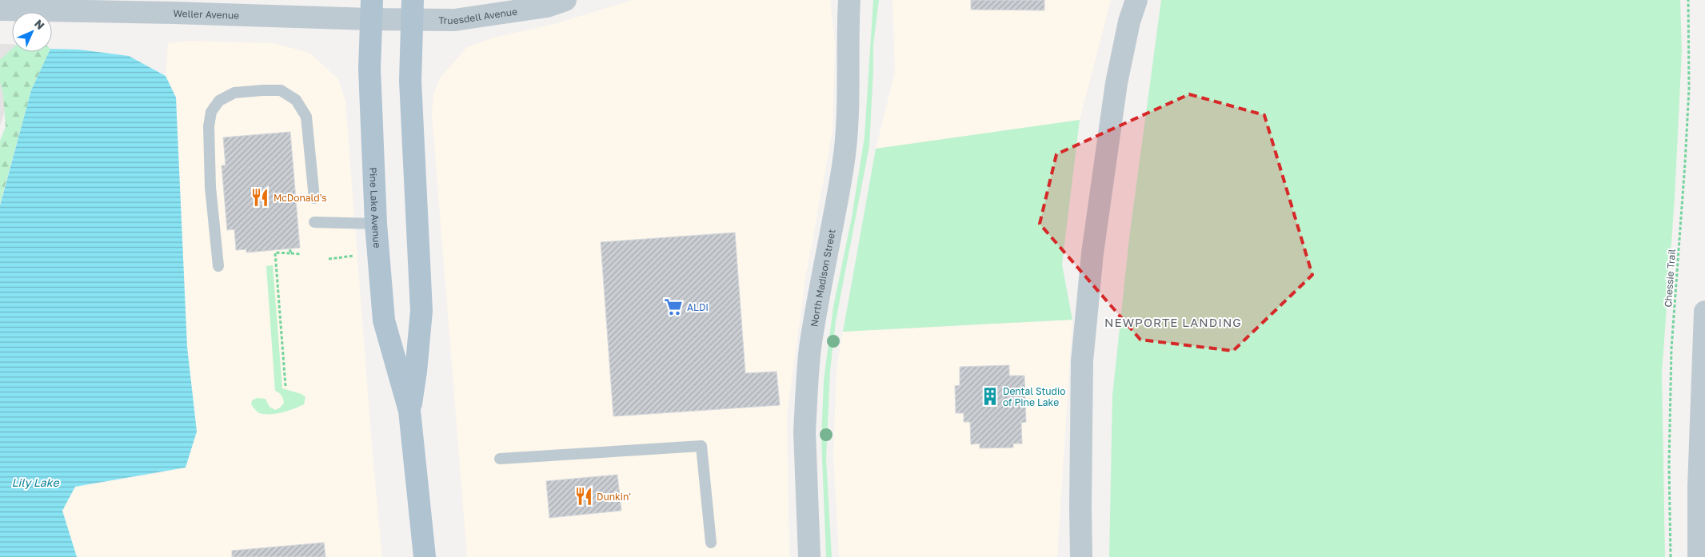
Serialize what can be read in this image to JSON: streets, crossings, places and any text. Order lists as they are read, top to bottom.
{
  "streets": {
    "main road": ["Pine Lake Avenue"],
    "street": ["Weller Avenue", "Truesdell Avenue", "North Madison Street"],
    "path": ["Chessie Trail"]
  },
  "crossings": [
    ["Weller Avenue", "Truesdell Avenue"],
    ["Weller Avenue", "Pine Lake Avenue"],
    ["Truesdell Avenue", "Pine Lake Avenue"]
  ],
  "districts": ["NEWPORTE LANDING"],
  "water": ["Lily Lake"],
  "places": {
    "restaurant": ["McDonald's", "Dunkin'"],
    "supermarket": ["ALDI"],
    "building": ["Dental Studio of Pine Lake"]
  },
  "north": "top right"
}
